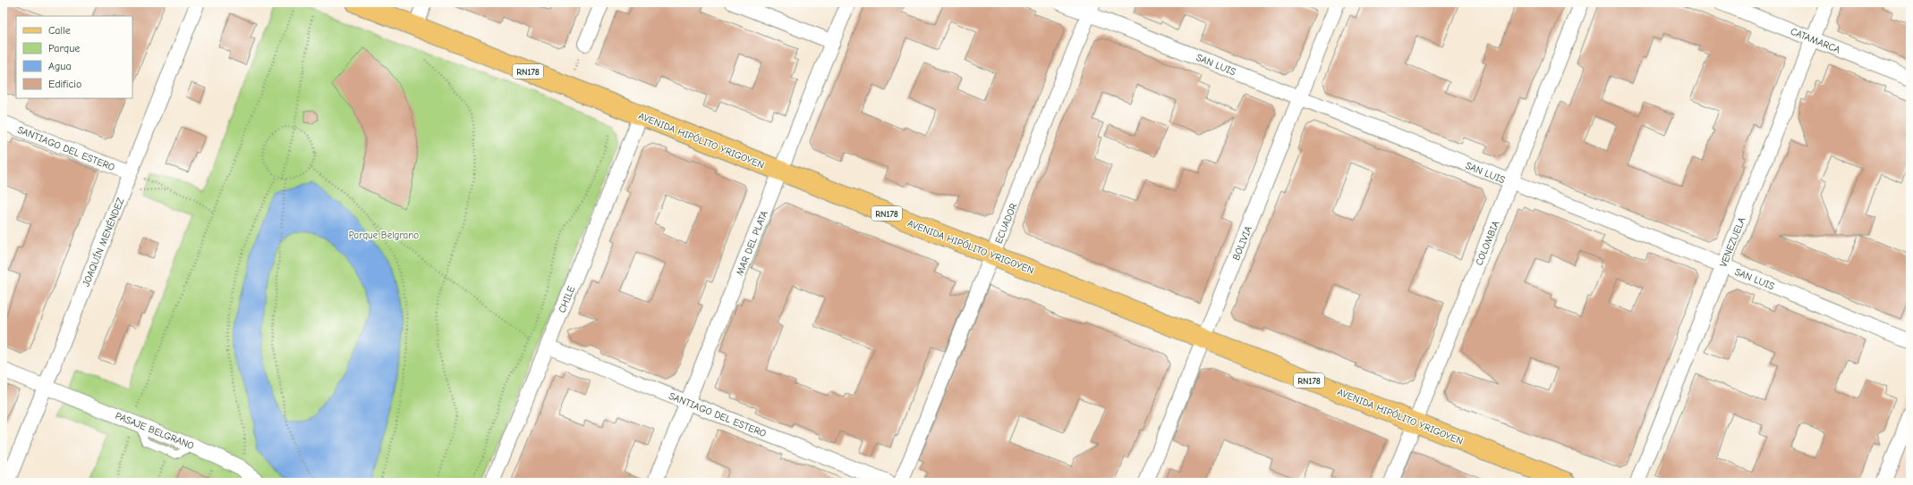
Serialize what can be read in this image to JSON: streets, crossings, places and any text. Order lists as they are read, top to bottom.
{
  "streets": {
    "main road": ["RN178", "AVENIDA HIPÓLITO YRIGOYEN"],
    "street": [
      "CATAMARCA",
      "SAN LUIS",
      "SANTIAGO DEL ESTERO",
      "ECUADOR",
      "JOAQUÍN MENÉNDEZ",
      "VENEZUELA",
      "MAR DEL PLATA",
      "BOLIVIA",
      "COLOMBIA",
      "CHILE",
      "PASAJE BELGRANO"
    ]
  },
  "crossings": [
    ["CATAMARCA", "VENEZUELA"],
    ["SAN LUIS", "ECUADOR"],
    ["SAN LUIS", "VENEZUELA"],
    ["SAN LUIS", "BOLIVIA"],
    ["SAN LUIS", "COLOMBIA"],
    ["AVENIDA HIPÓLITO YRIGOYEN", "ECUADOR"],
    ["AVENIDA HIPÓLITO YRIGOYEN", "MAR DEL PLATA"],
    ["AVENIDA HIPÓLITO YRIGOYEN", "BOLIVIA"],
    ["AVENIDA HIPÓLITO YRIGOYEN", "COLOMBIA"],
    ["AVENIDA HIPÓLITO YRIGOYEN", "CHILE"],
    ["SANTIAGO DEL ESTERO", "JOAQUÍN MENÉNDEZ"],
    ["SANTIAGO DEL ESTERO", "MAR DEL PLATA"],
    ["SANTIAGO DEL ESTERO", "CHILE"],
    ["JOAQUÍN MENÉNDEZ", "PASAJE BELGRANO"]
  ],
  "parks": ["Parque Belgrano"],
  "legend": [
    "Calle",
    "Parque",
    "Agua",
    "Edificio"
  ]
}
